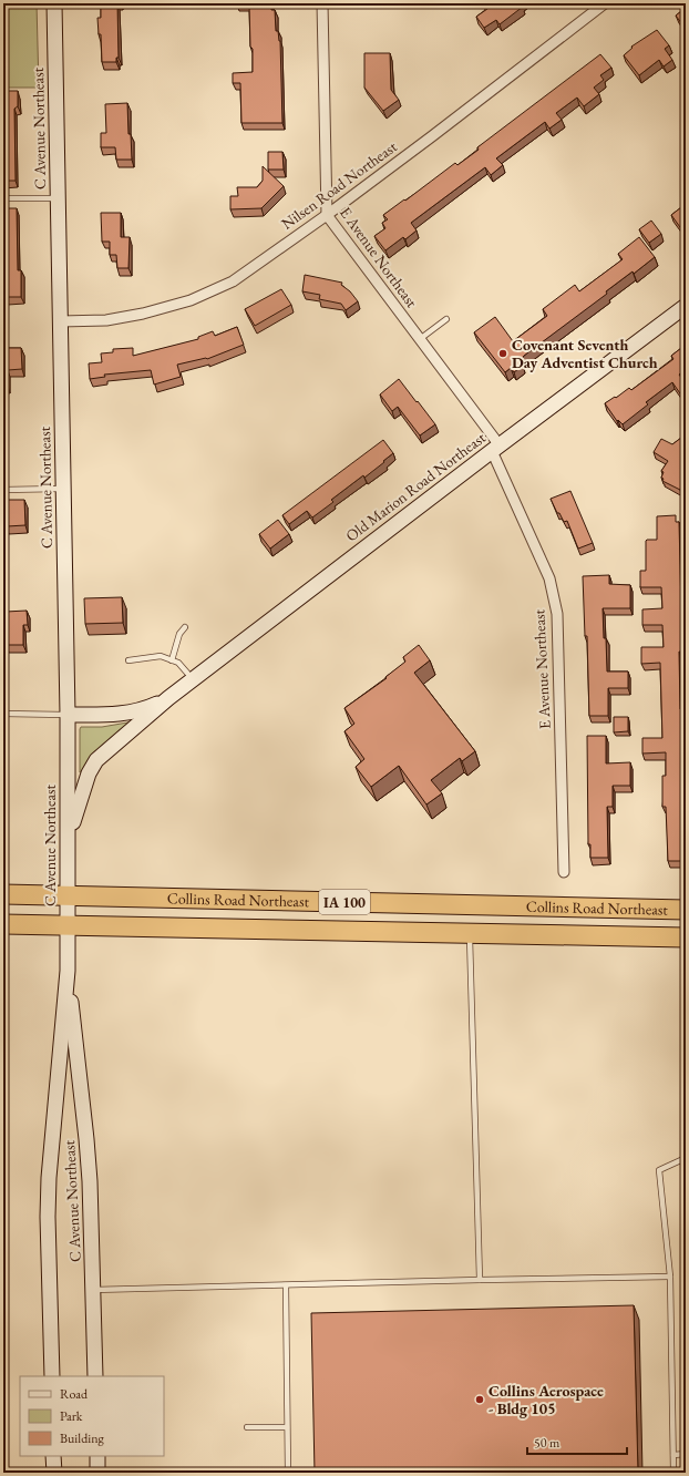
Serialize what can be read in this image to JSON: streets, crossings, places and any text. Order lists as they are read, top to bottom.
{
  "streets": {
    "highway": ["Collins Road Northeast", "IA 100"],
    "main road": ["C Avenue Northeast", "Old Marion Road Northeast"],
    "street": ["Nilsen Road Northeast", "E Avenue Northeast"]
  },
  "crossings": [
    ["C Avenue Northeast", "Nilsen Road Northeast"],
    ["C Avenue Northeast", "Old Marion Road Northeast"],
    ["C Avenue Northeast", "Collins Road Northeast"],
    ["Nilsen Road Northeast", "E Avenue Northeast"],
    ["E Avenue Northeast", "Old Marion Road Northeast"]
  ],
  "places": ["Covenant Seventh Day Adventist Church", "Collins Aerospace - Bldg 105"],
  "legend": ["Road", "Park", "Building"],
  "scale_bar": "50 m"
}
